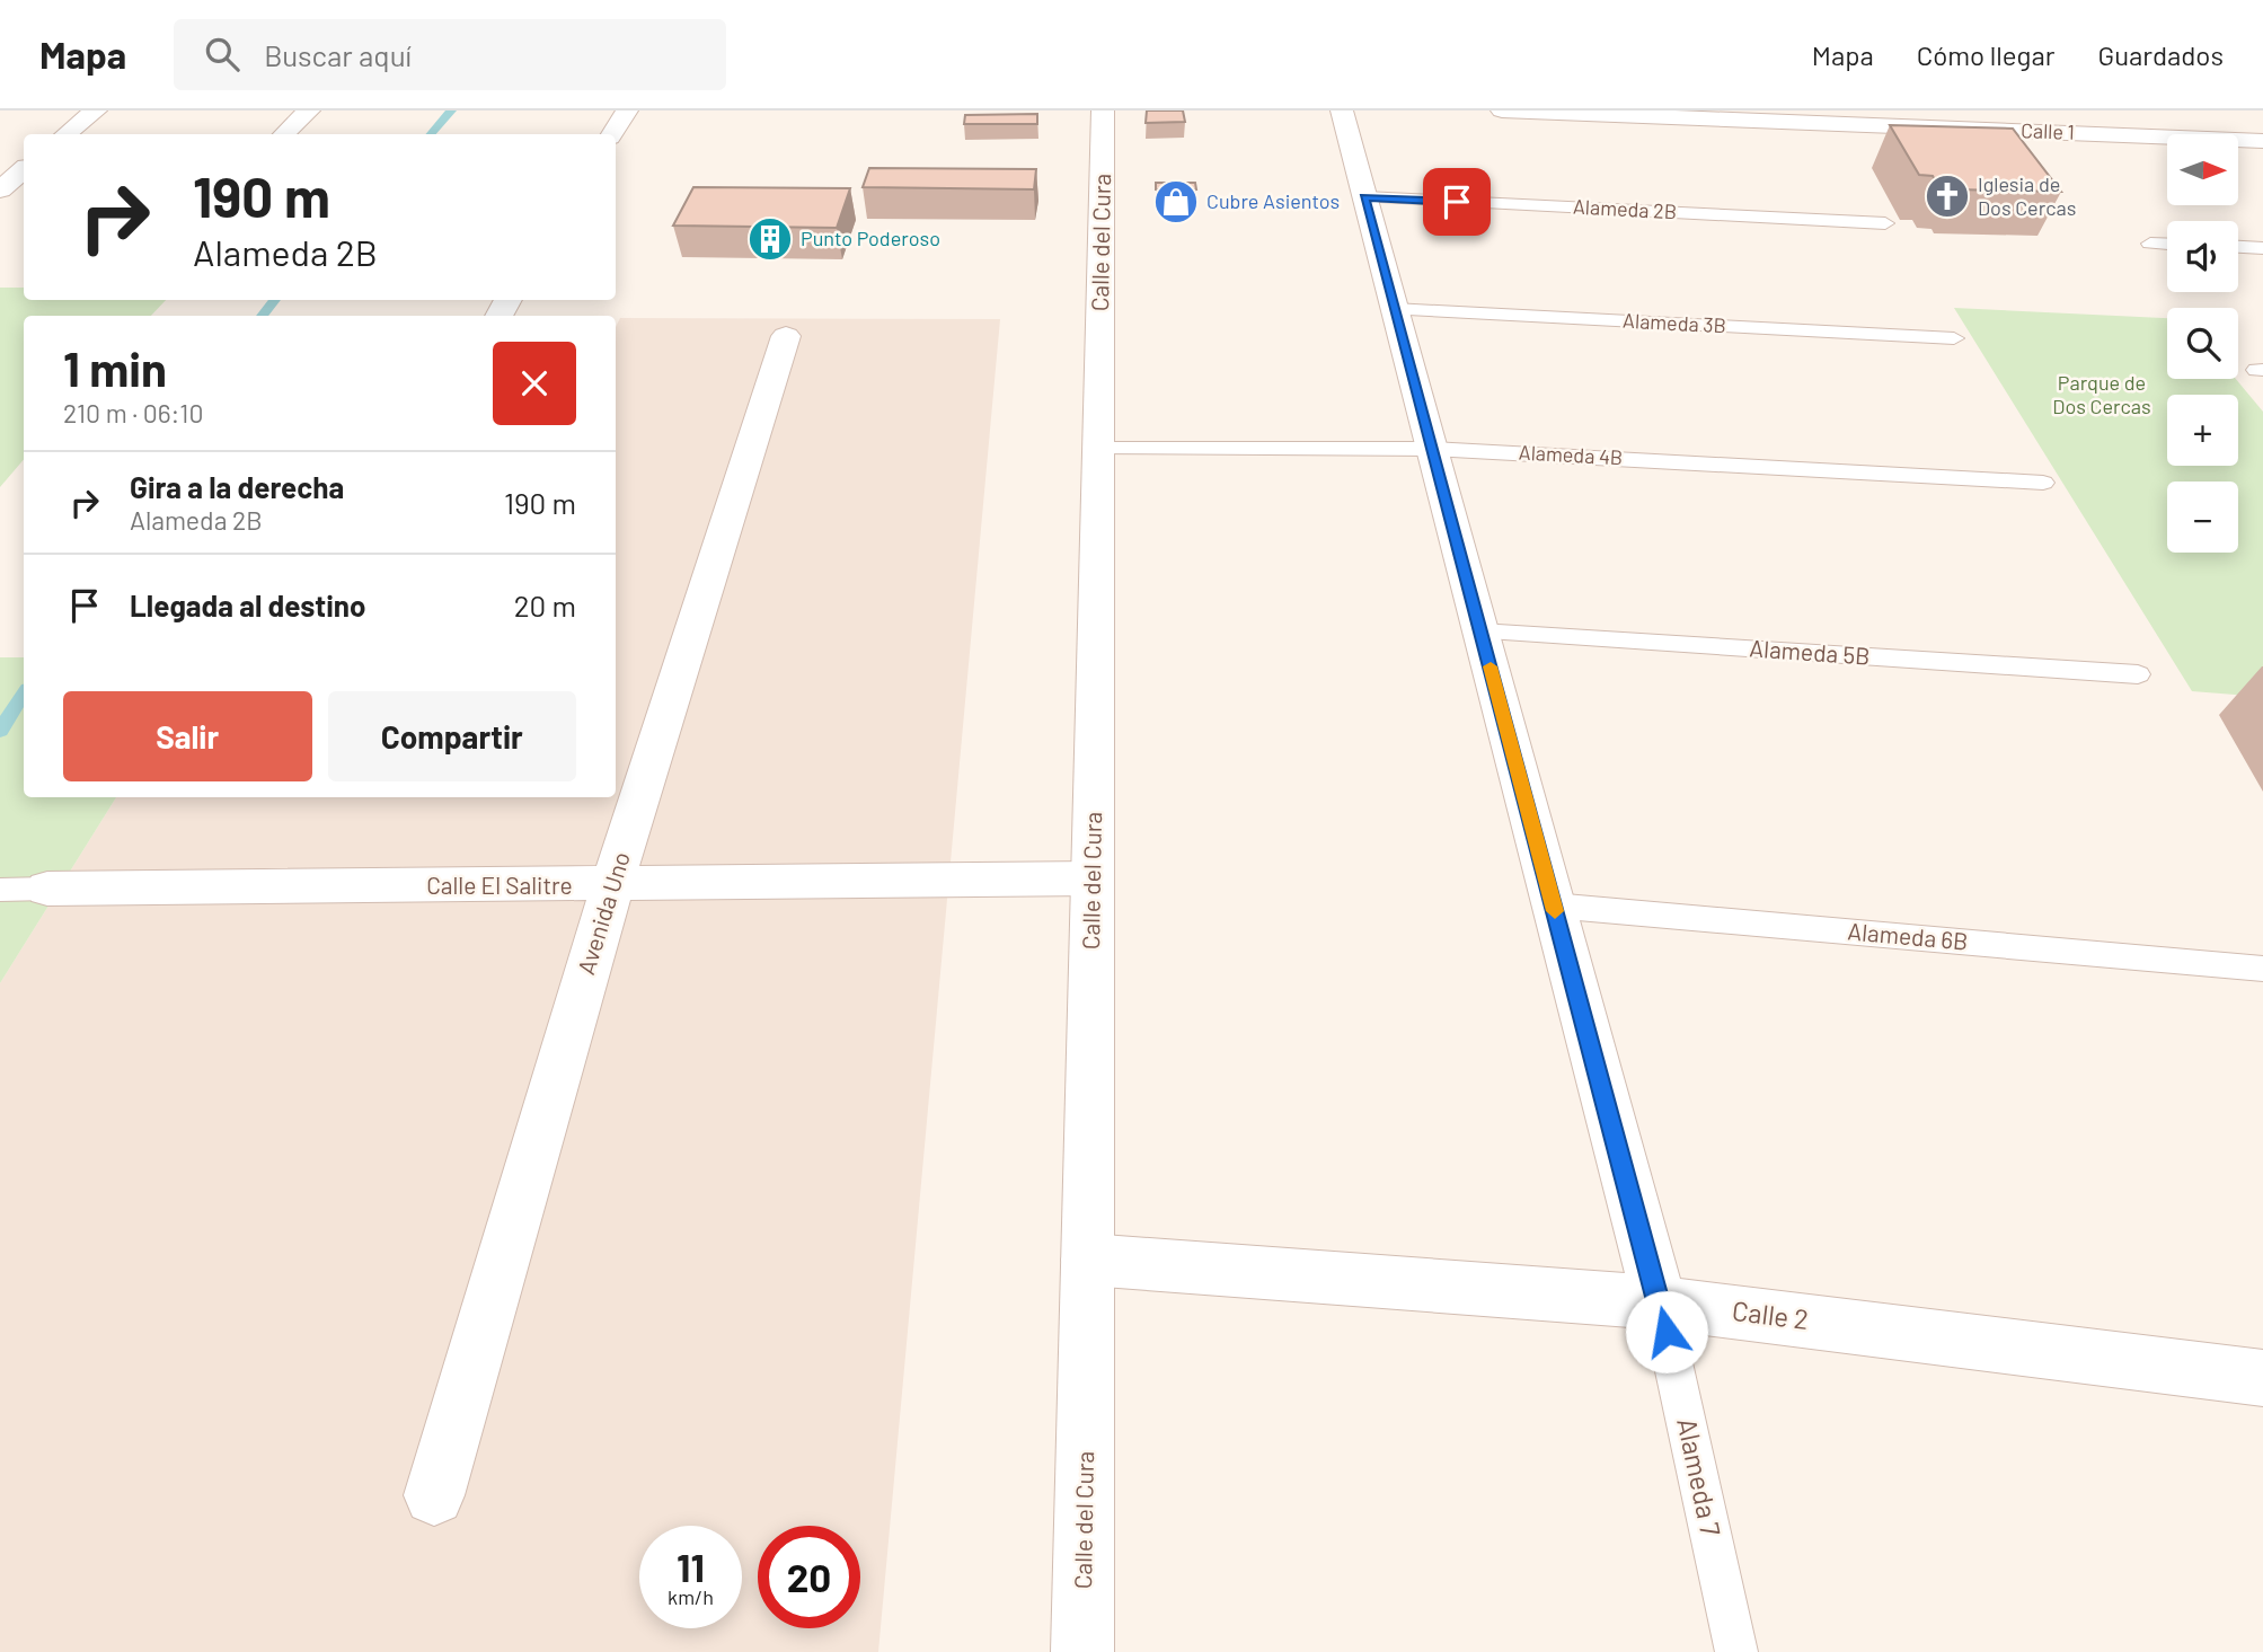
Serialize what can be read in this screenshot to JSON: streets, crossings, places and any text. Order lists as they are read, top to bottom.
{
  "streets": {
    "street": [
      "Calle 1",
      "Calle del Cura",
      "Calle El Salitre",
      "Avenida Uno",
      "Calle 2"
    ],
    "lane": [
      "Alameda 2B",
      "Alameda 3B",
      "Alameda 4B",
      "Alameda 5B",
      "Alameda 6B",
      "Alameda 7"
    ]
  },
  "crossings": [
    ["Calle del Cura", "Alameda 4B"],
    ["Calle del Cura", "Calle El Salitre"],
    ["Calle del Cura", "Calle 2"],
    ["Calle El Salitre", "Avenida Uno"],
    ["Calle 2", "Alameda 7"]
  ],
  "parks": ["Parque de Dos Cercas"],
  "places": {
    "church": ["Iglesia de Dos Cercas"],
    "shop": ["Cubre Asientos"],
    "building": ["Punto Poderoso"]
  },
  "north": "right",
  "page": {
    "header": "Mapa",
    "search": "Buscar aquí",
    "nav": ["Mapa", "Cómo llegar", "Guardados"],
    "map_buttons": ["+", "−"],
    "turn": ["190 m", "Alameda 2B"],
    "heading": ["1 min", "210 m · 06:10"],
    "list": [
      {
        "name": "Gira a la derecha",
        "note": "Alameda 2B",
        "value": "190 m"
      },
      {
        "name": "Llegada al destino",
        "value": "20 m"
      }
    ],
    "buttons": ["Salir", "Compartir"],
    "speed": "11 km/h",
    "limit": "20"
  }
}
